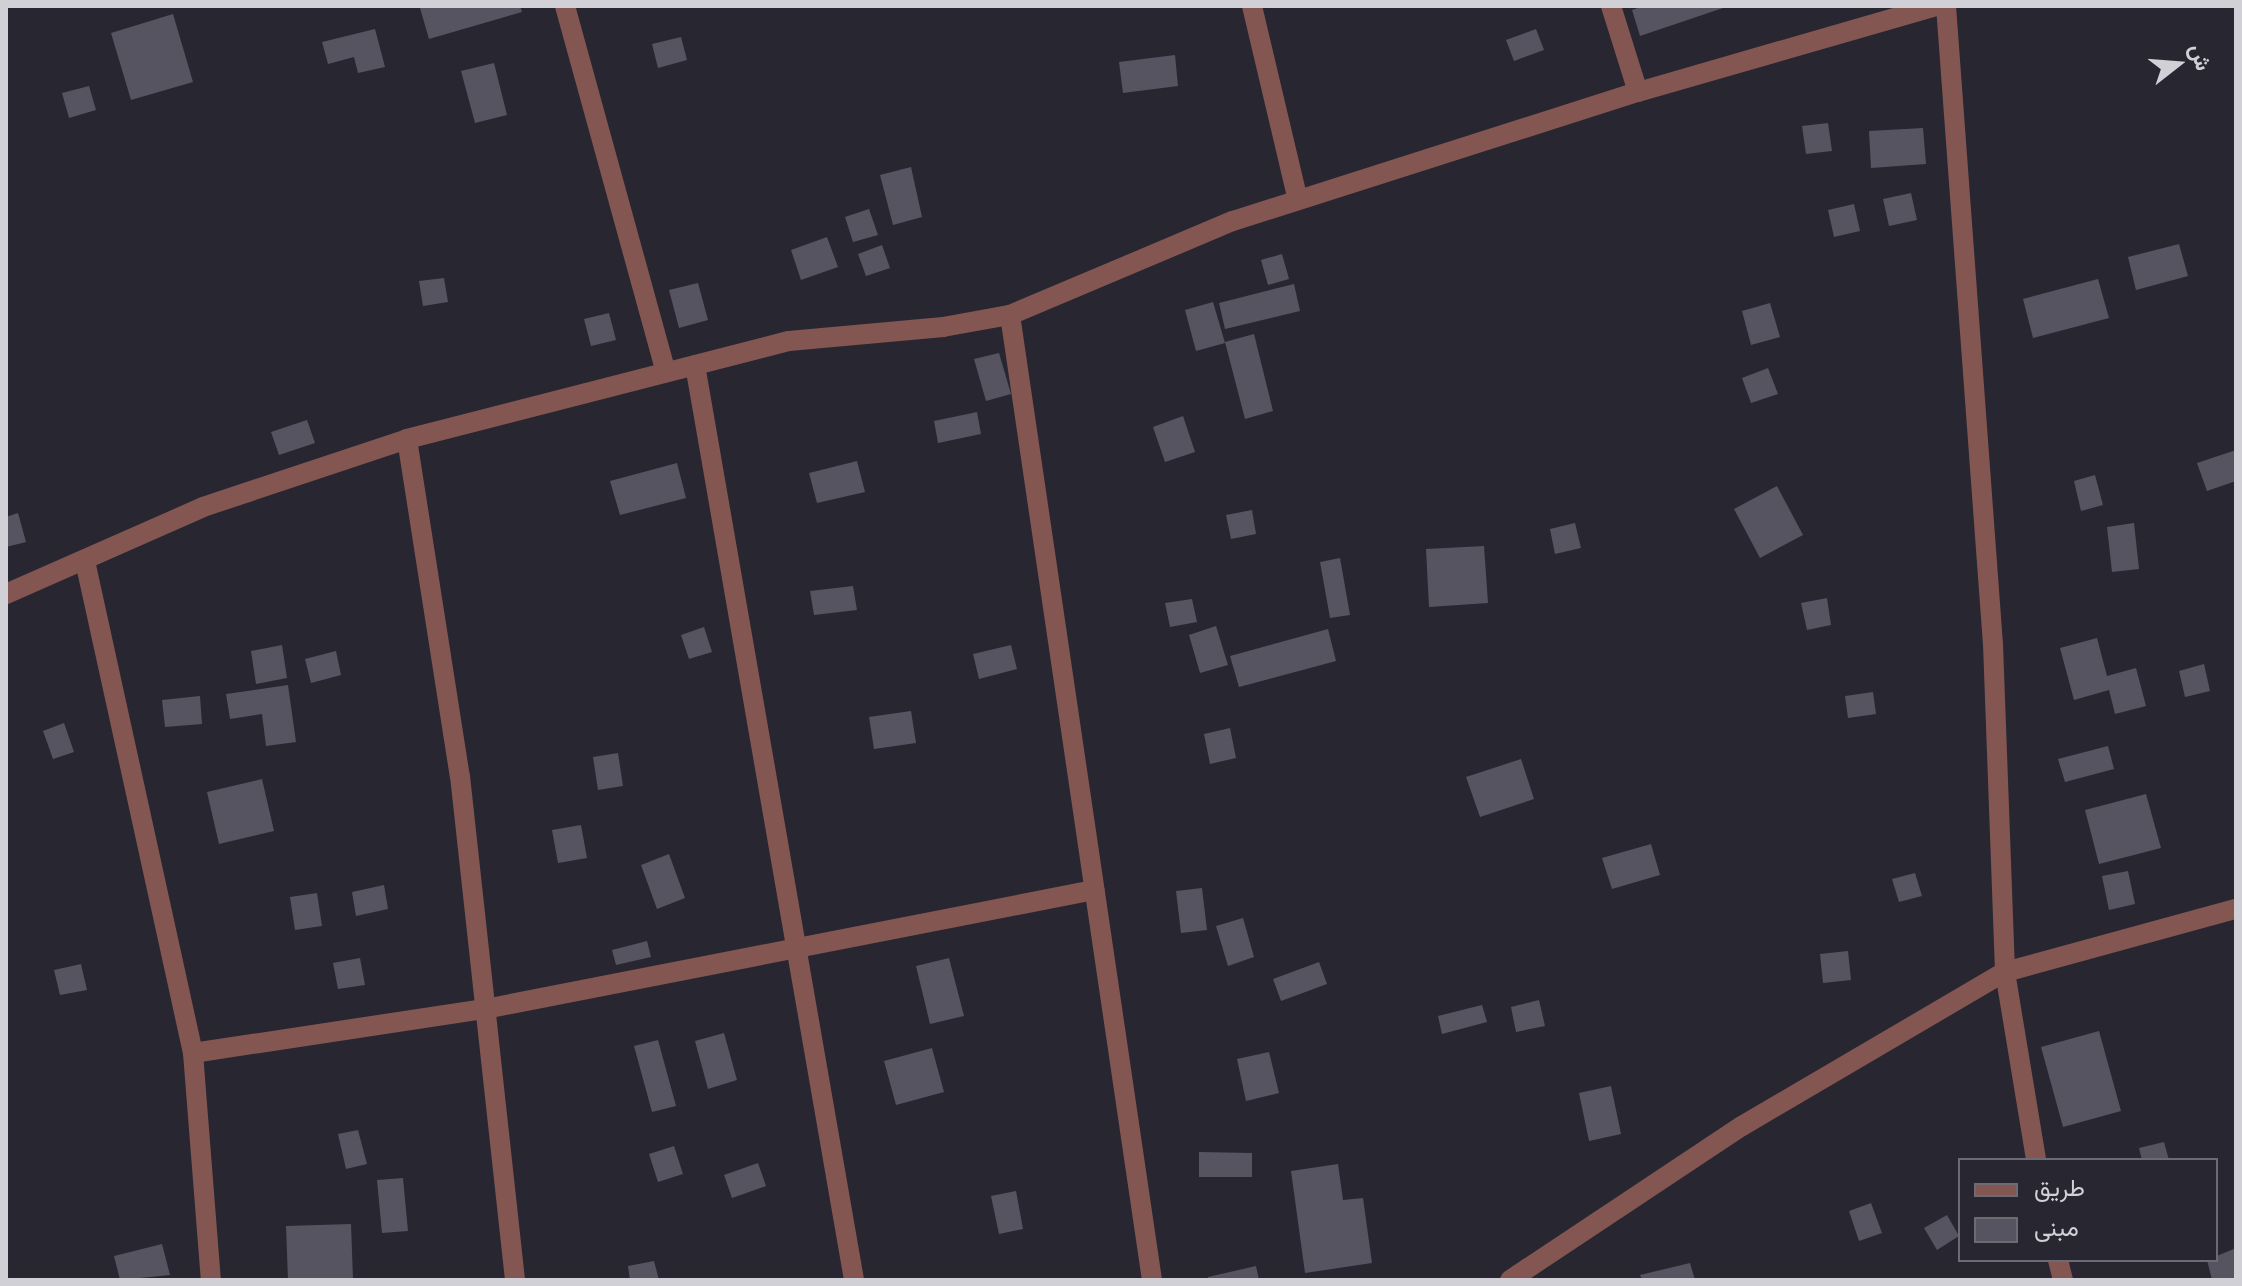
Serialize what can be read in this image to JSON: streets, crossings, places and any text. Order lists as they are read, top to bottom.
{
  "legend": ["طريق", "مبنى"],
  "north": "right"
}
